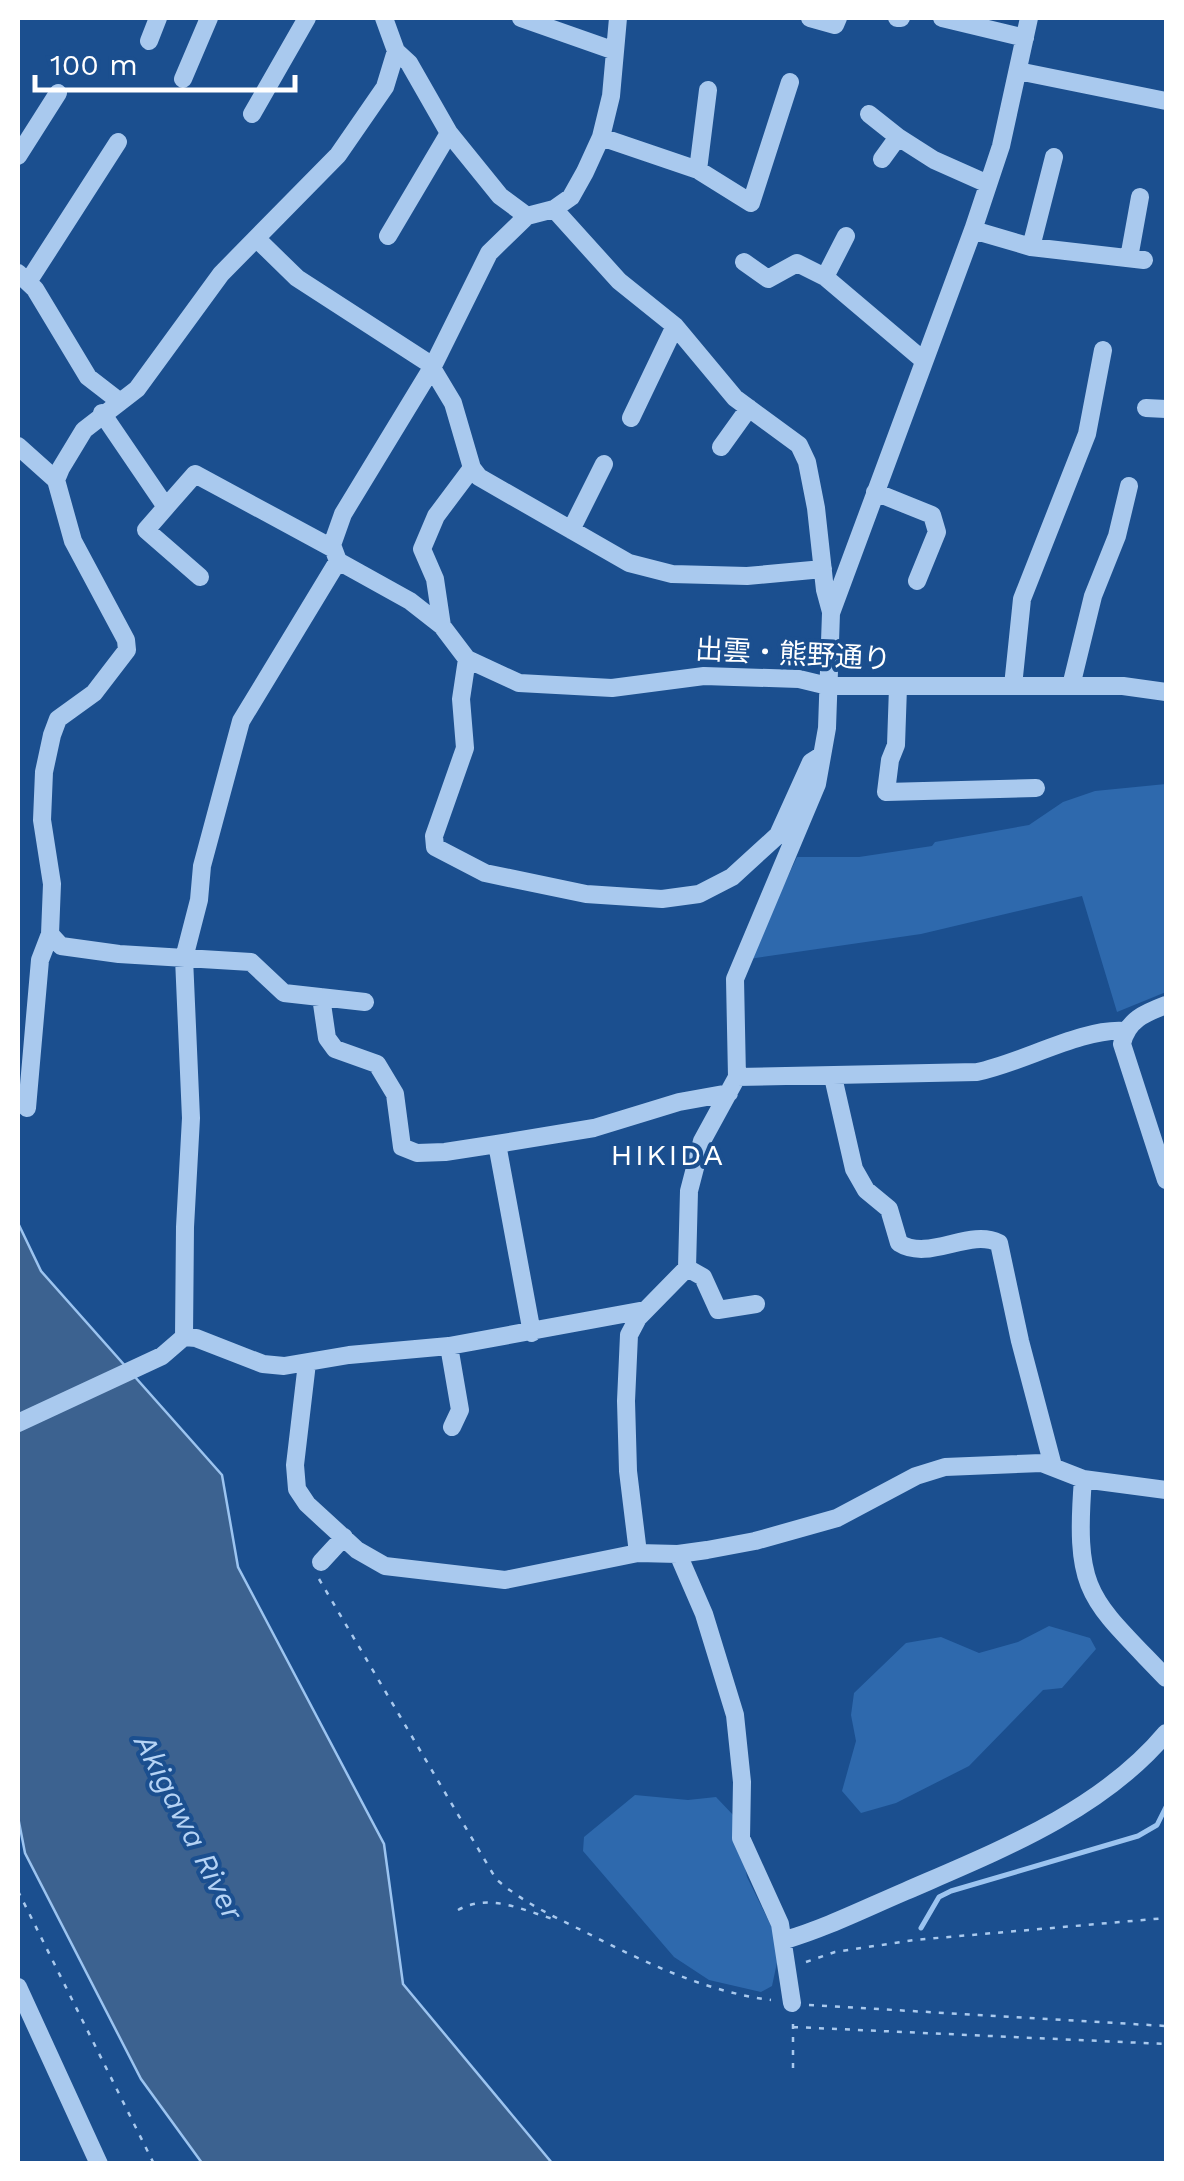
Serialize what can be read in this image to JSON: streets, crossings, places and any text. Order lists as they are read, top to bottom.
{
  "streets": {
    "street": ["出雲・熊野通り"]
  },
  "districts": ["HIKIDA"],
  "water": ["Akigawa River"],
  "scale_bar": "100 m"
}
